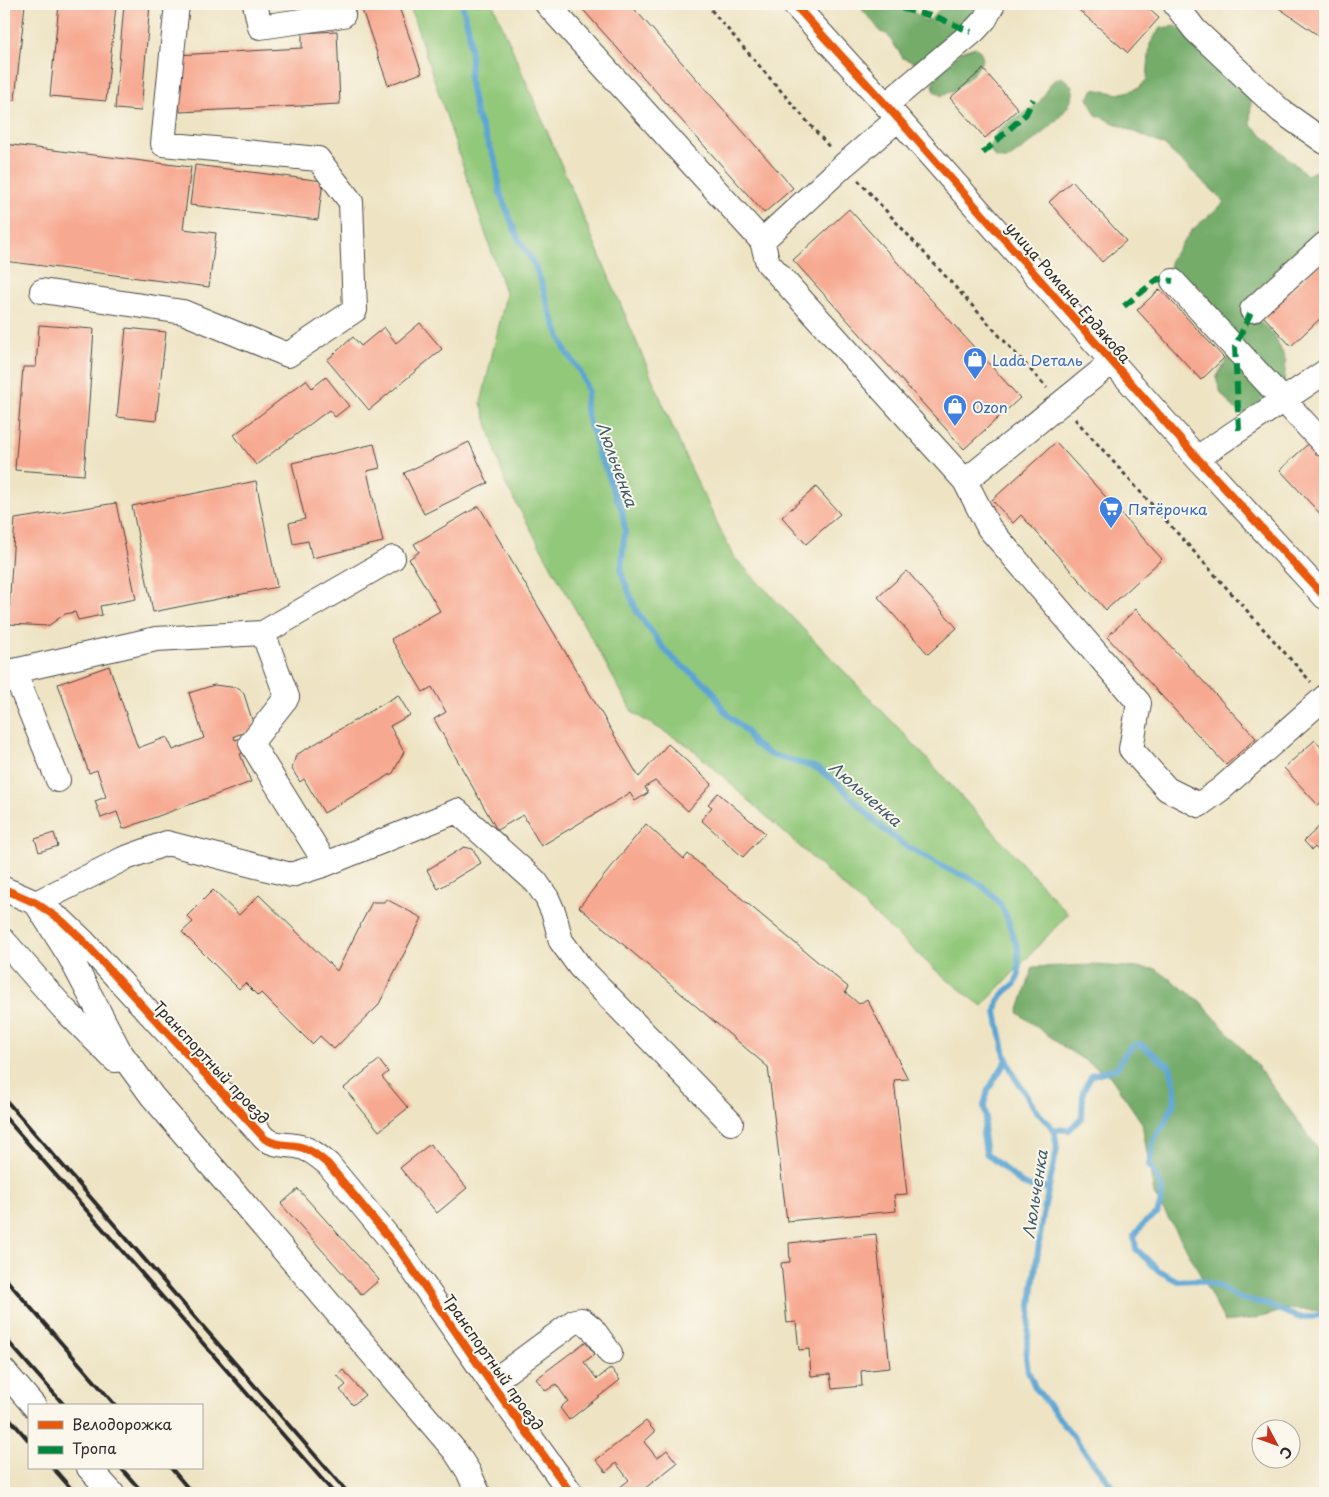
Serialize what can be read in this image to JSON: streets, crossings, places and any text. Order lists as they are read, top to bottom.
{
  "streets": {
    "street": ["улица Романа Ердякова", "Транспортный проезд"]
  },
  "water": ["Люльченка"],
  "places": {
    "shop": ["Lada Dеталь", "Ozon"],
    "supermarket": ["Пятёрочка"]
  },
  "legend": ["Велодорожка", "Тропа"],
  "north": "bottom right"
}
